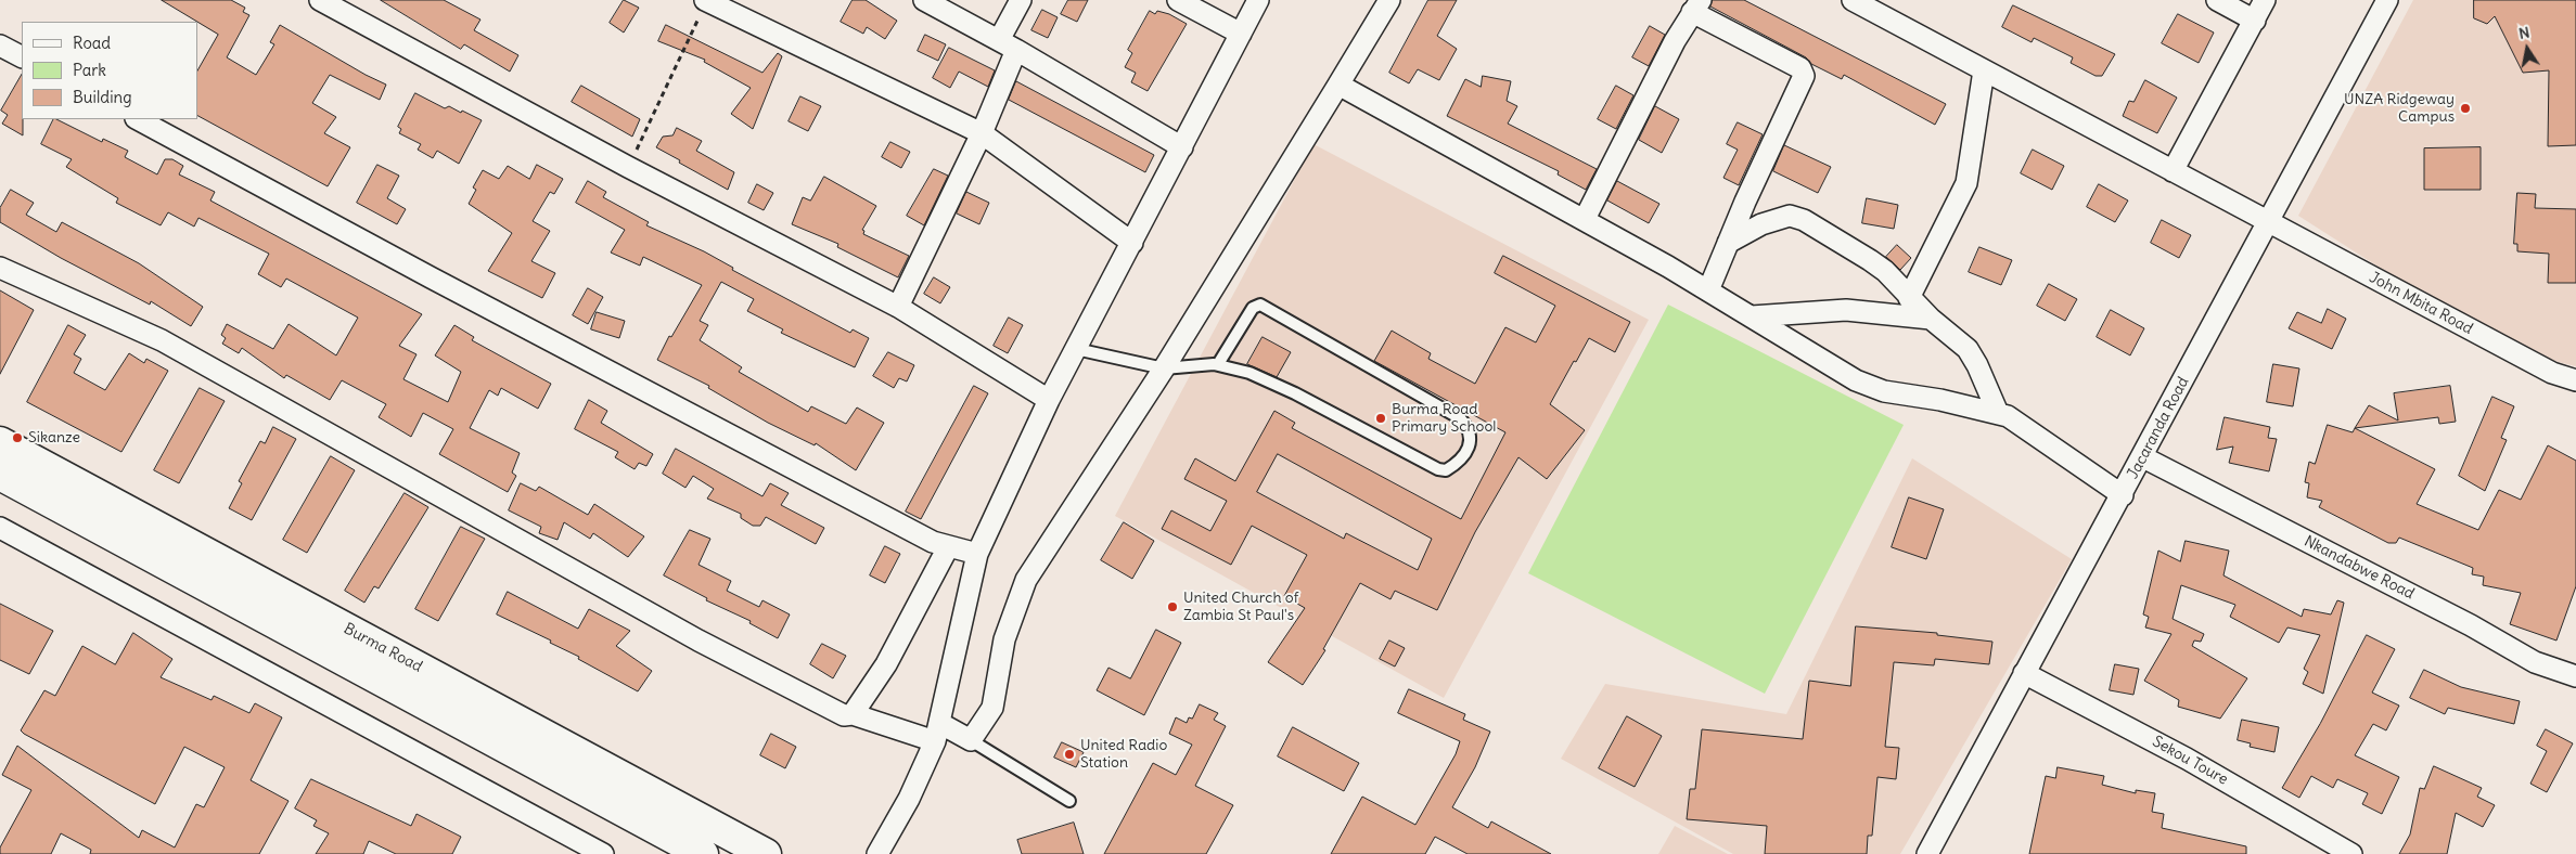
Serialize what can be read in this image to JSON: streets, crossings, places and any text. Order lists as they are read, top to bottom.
{
  "streets": {
    "main road": ["Burma Road"],
    "street": [
      "John Mbita Road",
      "Jacaranda Road",
      "Nkandabwe Road",
      "Sekou Toure"
    ]
  },
  "crossings": [
    ["John Mbita Road", "Jacaranda Road"],
    ["Jacaranda Road", "Nkandabwe Road"],
    ["Jacaranda Road", "Sekou Toure"]
  ],
  "places": [
    "UNZA Ridgeway Campus",
    "Burma Road Primary School",
    "Sikanze",
    "United Church of Zambia St Paul's",
    "United Radio Station"
  ],
  "legend": ["Road", "Park", "Building"],
  "north": "top"
}
